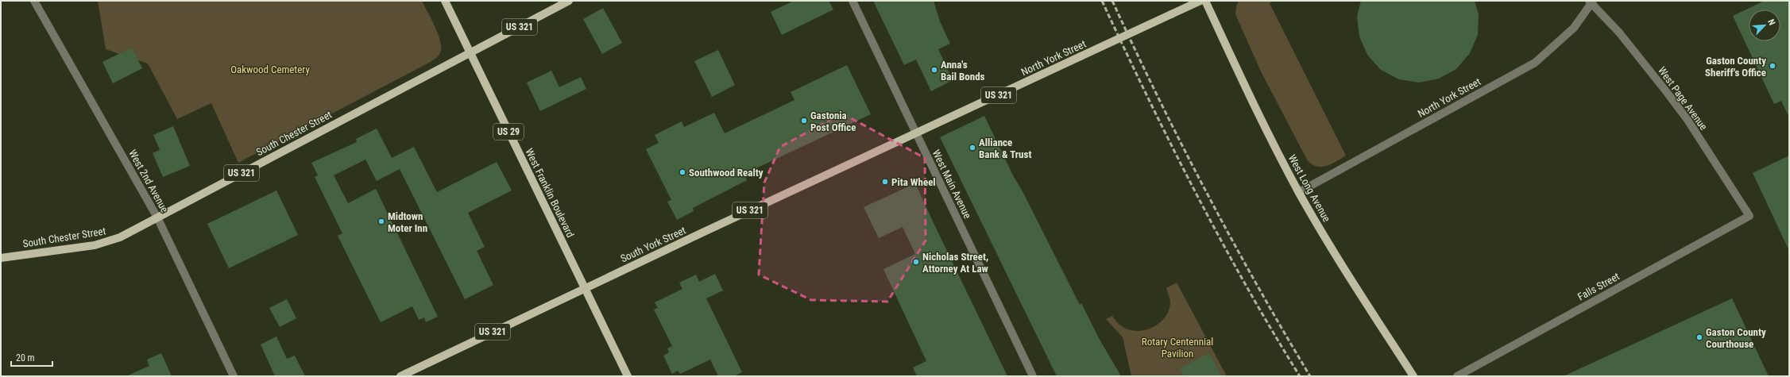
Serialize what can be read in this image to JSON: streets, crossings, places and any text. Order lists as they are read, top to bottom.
{
  "streets": {
    "main road": [
      "US 321",
      "North York Street",
      "US 29",
      "South Chester Street",
      "West Long Avenue",
      "West Franklin Boulevard",
      "South York Street"
    ],
    "street": [
      "West Page Avenue",
      "West 2nd Avenue",
      "West Main Avenue",
      "Falls Street"
    ]
  },
  "crossings": [
    ["North York Street", "West Page Avenue"],
    ["North York Street", "West Main Avenue"],
    ["North York Street", "West Long Avenue"],
    ["North York Street", "South York Street"],
    ["West Page Avenue", "Falls Street"],
    ["South Chester Street", "West 2nd Avenue"],
    ["South Chester Street", "West Franklin Boulevard"],
    ["West Main Avenue", "South York Street"],
    ["West Franklin Boulevard", "South York Street"]
  ],
  "parks": ["Oakwood Cemetery", "Rotary Centennial Pavilion"],
  "places": [
    "Gaston County Sheriff's Office",
    "Anna's Bail Bonds",
    "Gastonia Post Office",
    "Alliance Bank & Trust",
    "Southwood Realty",
    "Pita Wheel",
    "Midtown Moter Inn",
    "Nicholas Street, Attorney At Law",
    "Gaston County Courthouse"
  ],
  "scale_bar": "20 m",
  "north": "top right"
}
